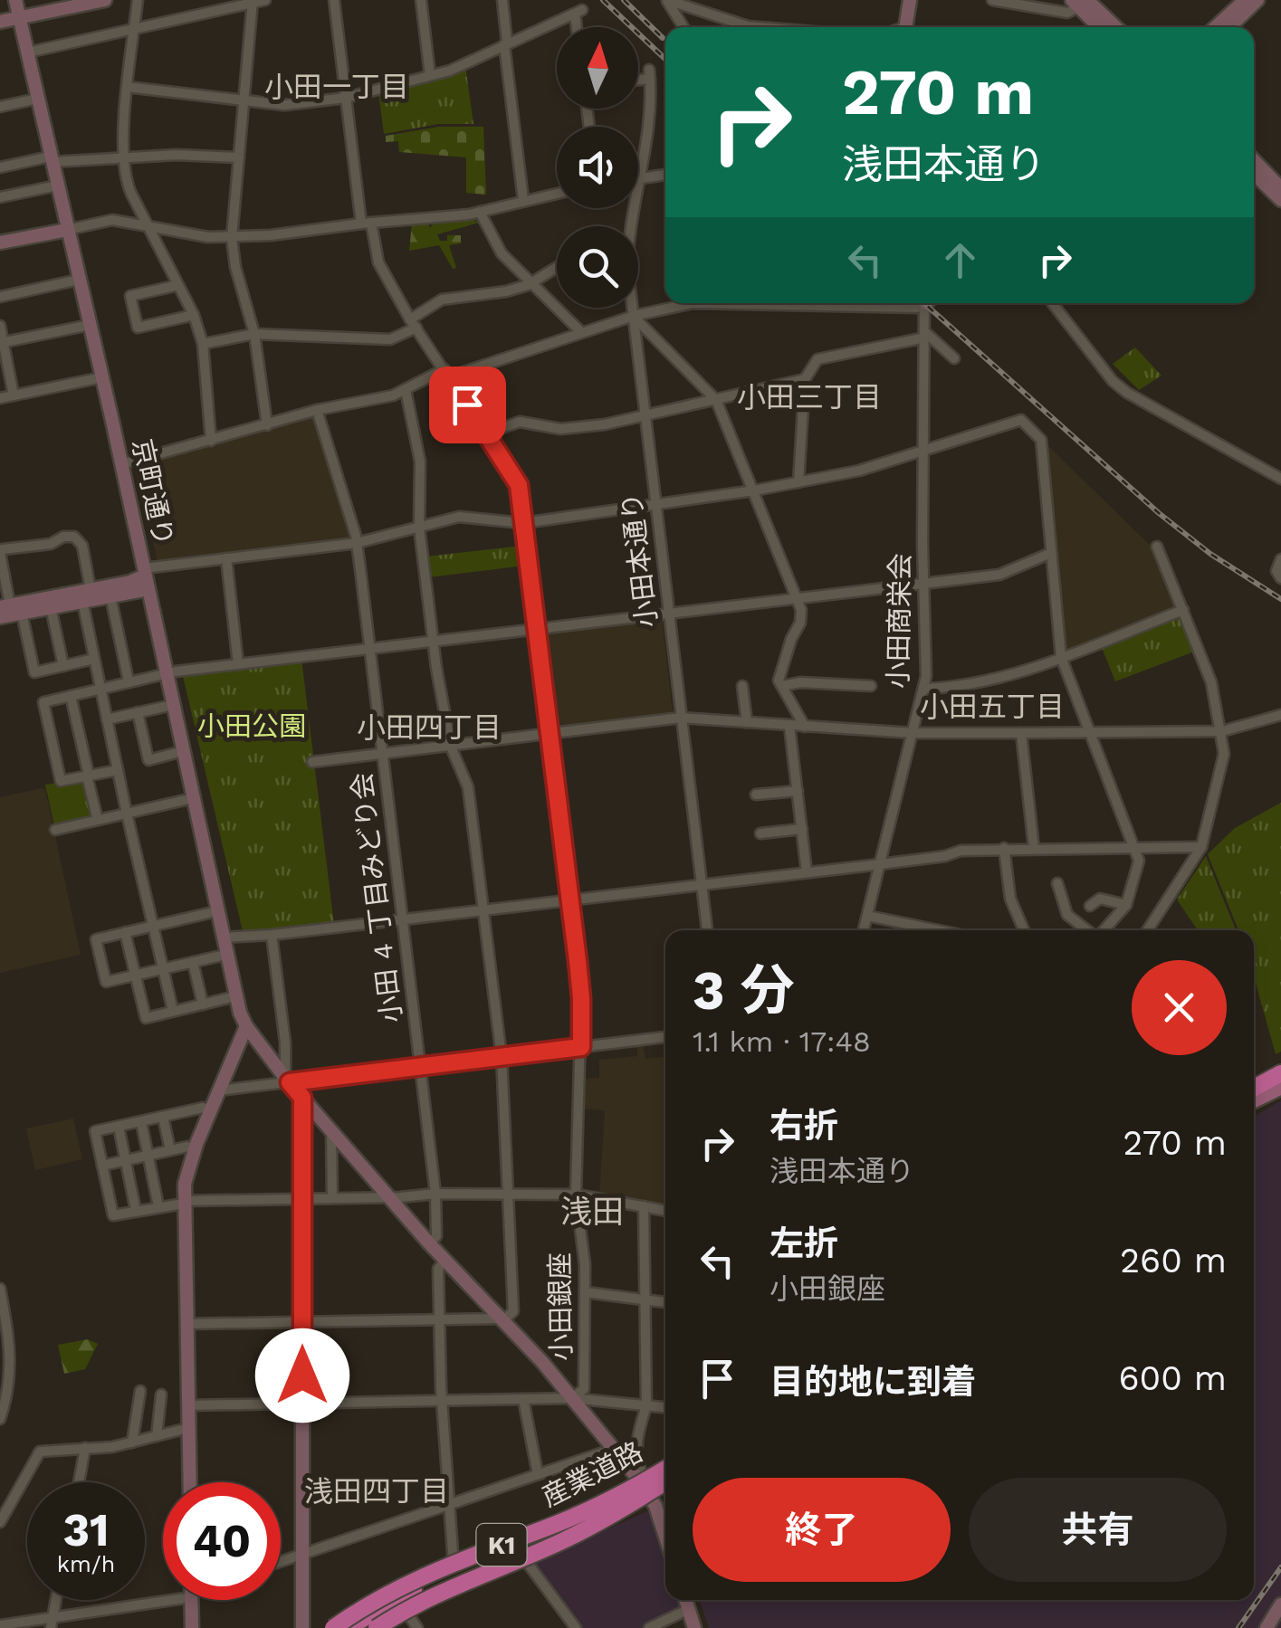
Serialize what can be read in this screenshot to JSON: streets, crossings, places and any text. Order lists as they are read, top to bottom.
{
  "streets": {
    "highway": ["K1"],
    "main road": ["産業道路"],
    "street": [
      "京町通り",
      "小田本通り",
      "小田商栄会",
      "小田 4 丁目みどり会",
      "小田銀座"
    ]
  },
  "crossings": [
    ["京町通り", "小田 4 丁目みどり会"],
    ["京町通り", "小田銀座"],
    ["京町通り", "産業道路"],
    ["産業道路", "K1"]
  ],
  "districts": [
    "小田一丁目",
    "小田三丁目",
    "小田五丁目",
    "小田四丁目",
    "浅田",
    "浅田四丁目"
  ],
  "parks": ["小田公園"],
  "north": "top",
  "page": {
    "turn": ["270 m", "浅田本通り"],
    "heading": ["3 分", "1.1 km · 17:48"],
    "list": [
      {
        "name": "右折",
        "note": "浅田本通り",
        "value": "270 m"
      },
      {
        "name": "左折",
        "note": "小田銀座",
        "value": "260 m"
      },
      {
        "name": "目的地に到着",
        "value": "600 m"
      }
    ],
    "buttons": ["終了", "共有"],
    "speed": "31 km/h",
    "limit": "40"
  }
}
